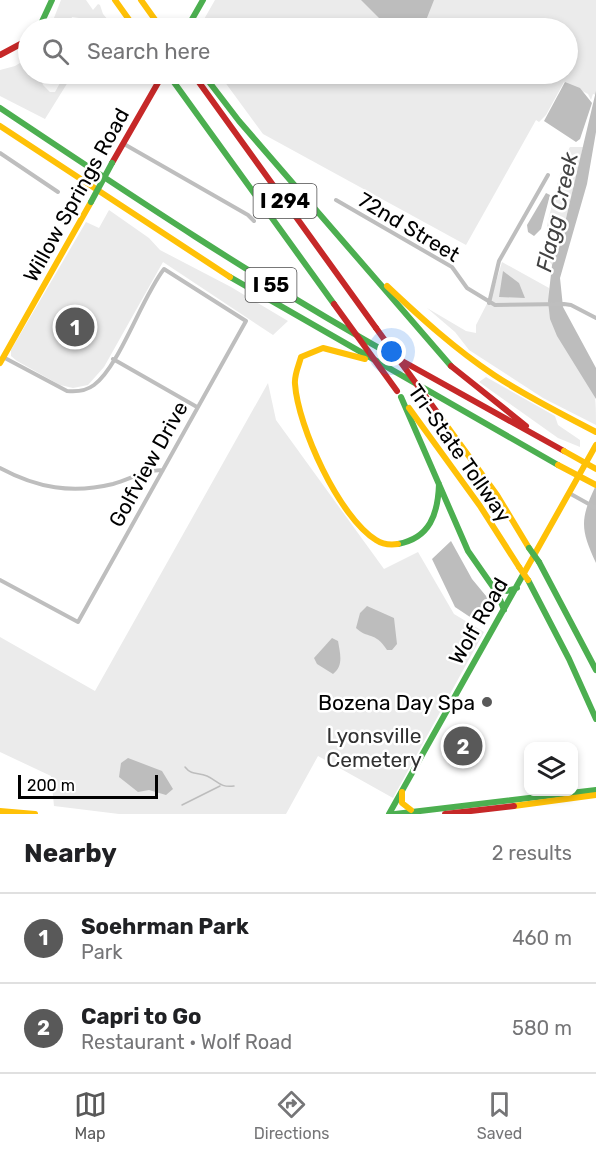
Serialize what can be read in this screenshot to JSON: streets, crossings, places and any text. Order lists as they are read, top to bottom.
{
  "streets": {
    "main road": [
      "Willow Springs Road",
      "I 294",
      "I 55",
      "Tri-State Tollway",
      "Wolf Road"
    ],
    "street": ["72nd Street", "Golfview Drive"]
  },
  "water": ["Flagg Creek"],
  "parks": ["Lyonsville Cemetery"],
  "places": ["Bozena Day Spa"],
  "scale_bar": "200 m",
  "page": {
    "search": "Search here",
    "pins": ["1", "2"],
    "scale": "200 m",
    "heading": ["Nearby", "2 results"],
    "list": [
      {
        "mark": "1",
        "name": "Soehrman Park",
        "note": "Park",
        "value": "460 m"
      },
      {
        "mark": "2",
        "name": "Capri to Go",
        "note": "Restaurant · Wolf Road",
        "value": "580 m"
      }
    ],
    "nav": ["Map", "Directions", "Saved"]
  }
}
